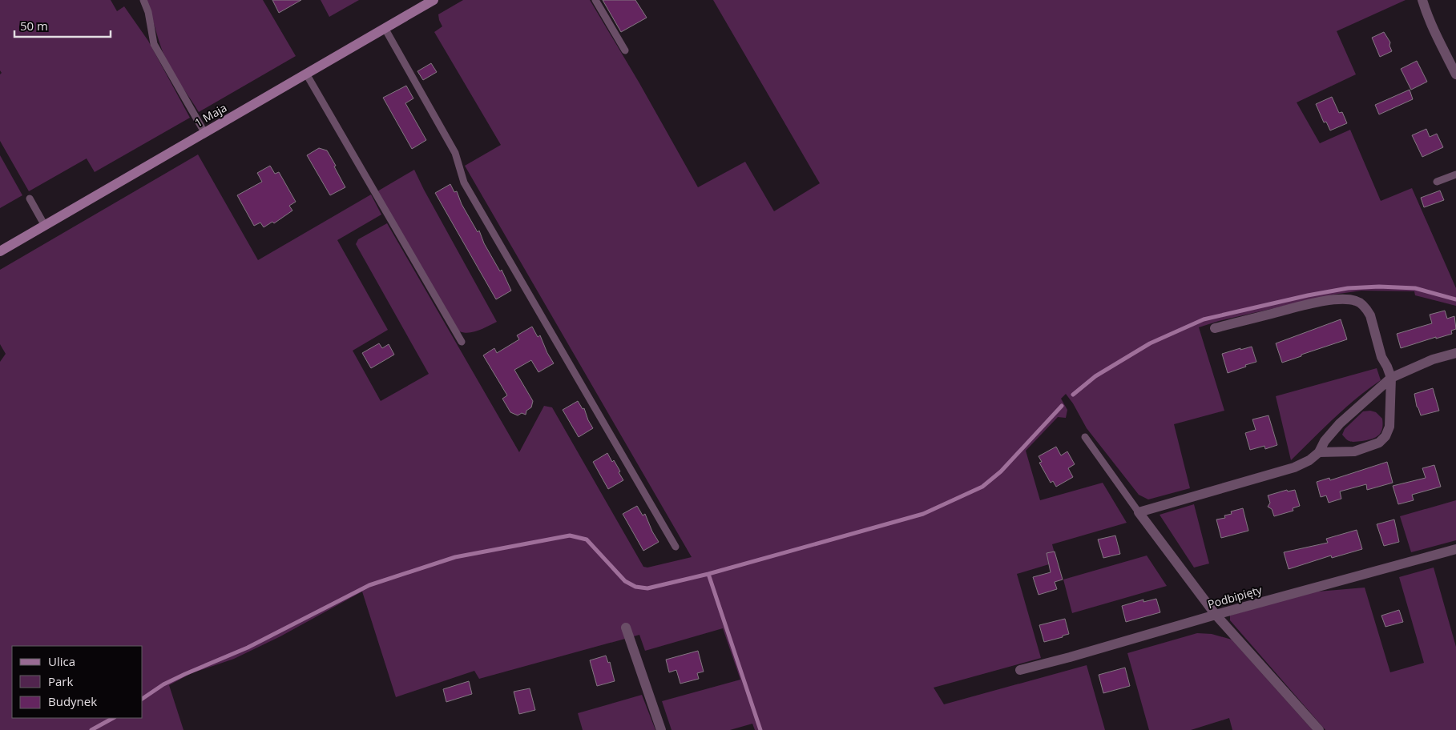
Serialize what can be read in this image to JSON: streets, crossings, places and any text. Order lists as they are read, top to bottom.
{
  "streets": {
    "main road": ["1 Maja"],
    "street": ["Podbipięty"]
  },
  "legend": ["Ulica", "Park", "Budynek"],
  "scale_bar": "50 m"
}
